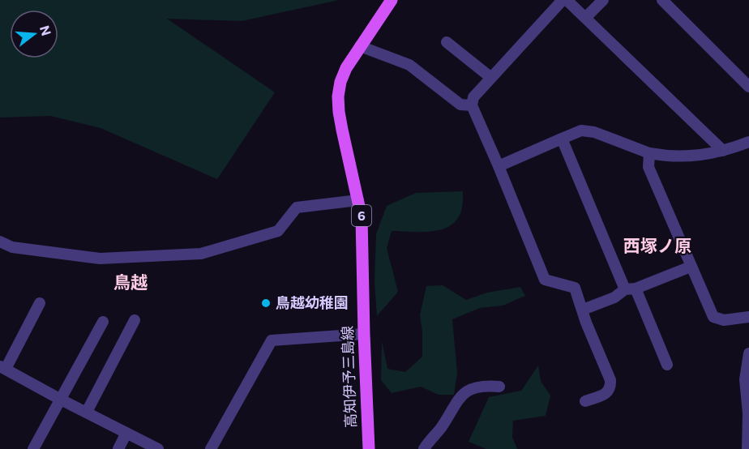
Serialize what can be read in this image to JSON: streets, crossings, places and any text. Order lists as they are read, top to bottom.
{
  "streets": {
    "main road": ["6", "高知伊予三島線"]
  },
  "districts": ["西塚ノ原", "鳥越"],
  "places": ["鳥越幼稚園"],
  "north": "right"
}
